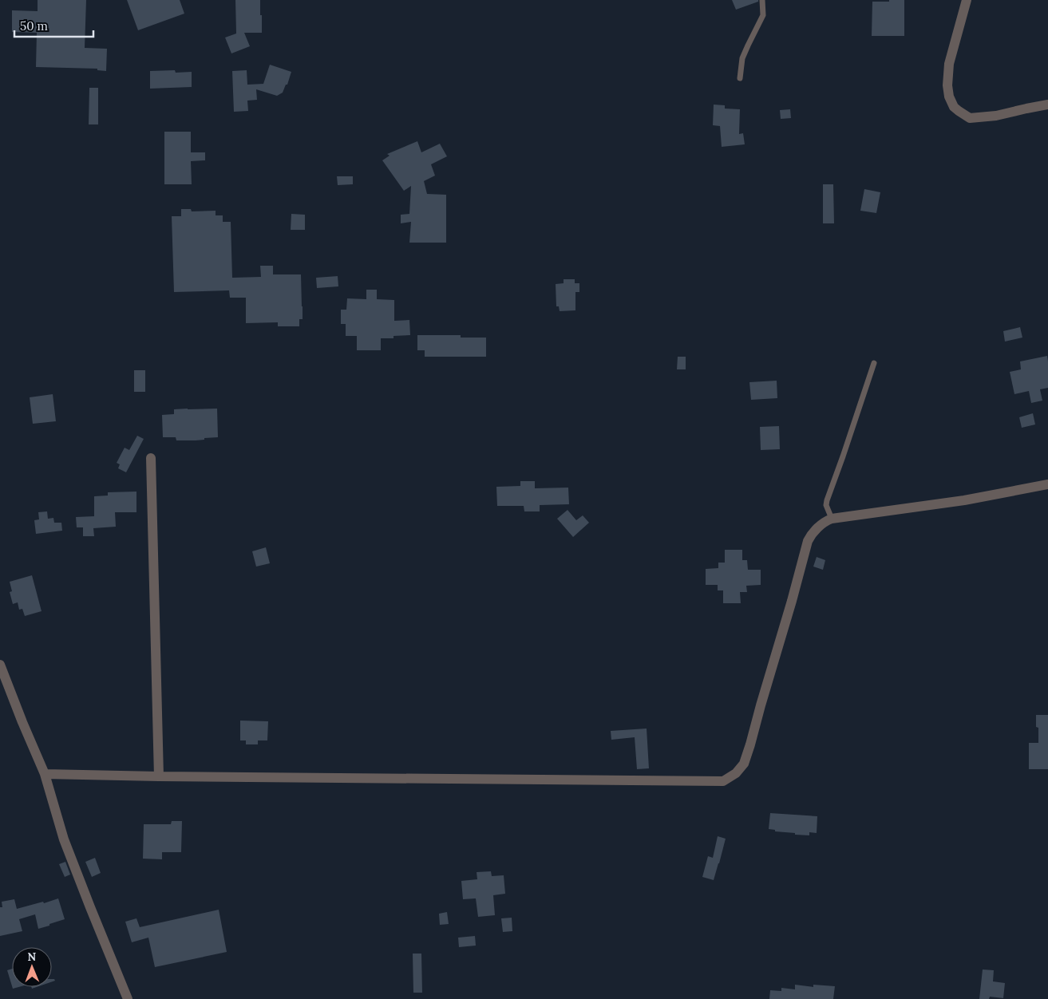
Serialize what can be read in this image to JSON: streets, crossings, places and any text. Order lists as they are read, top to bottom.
{
  "scale_bar": "50 m",
  "north": "top"
}
